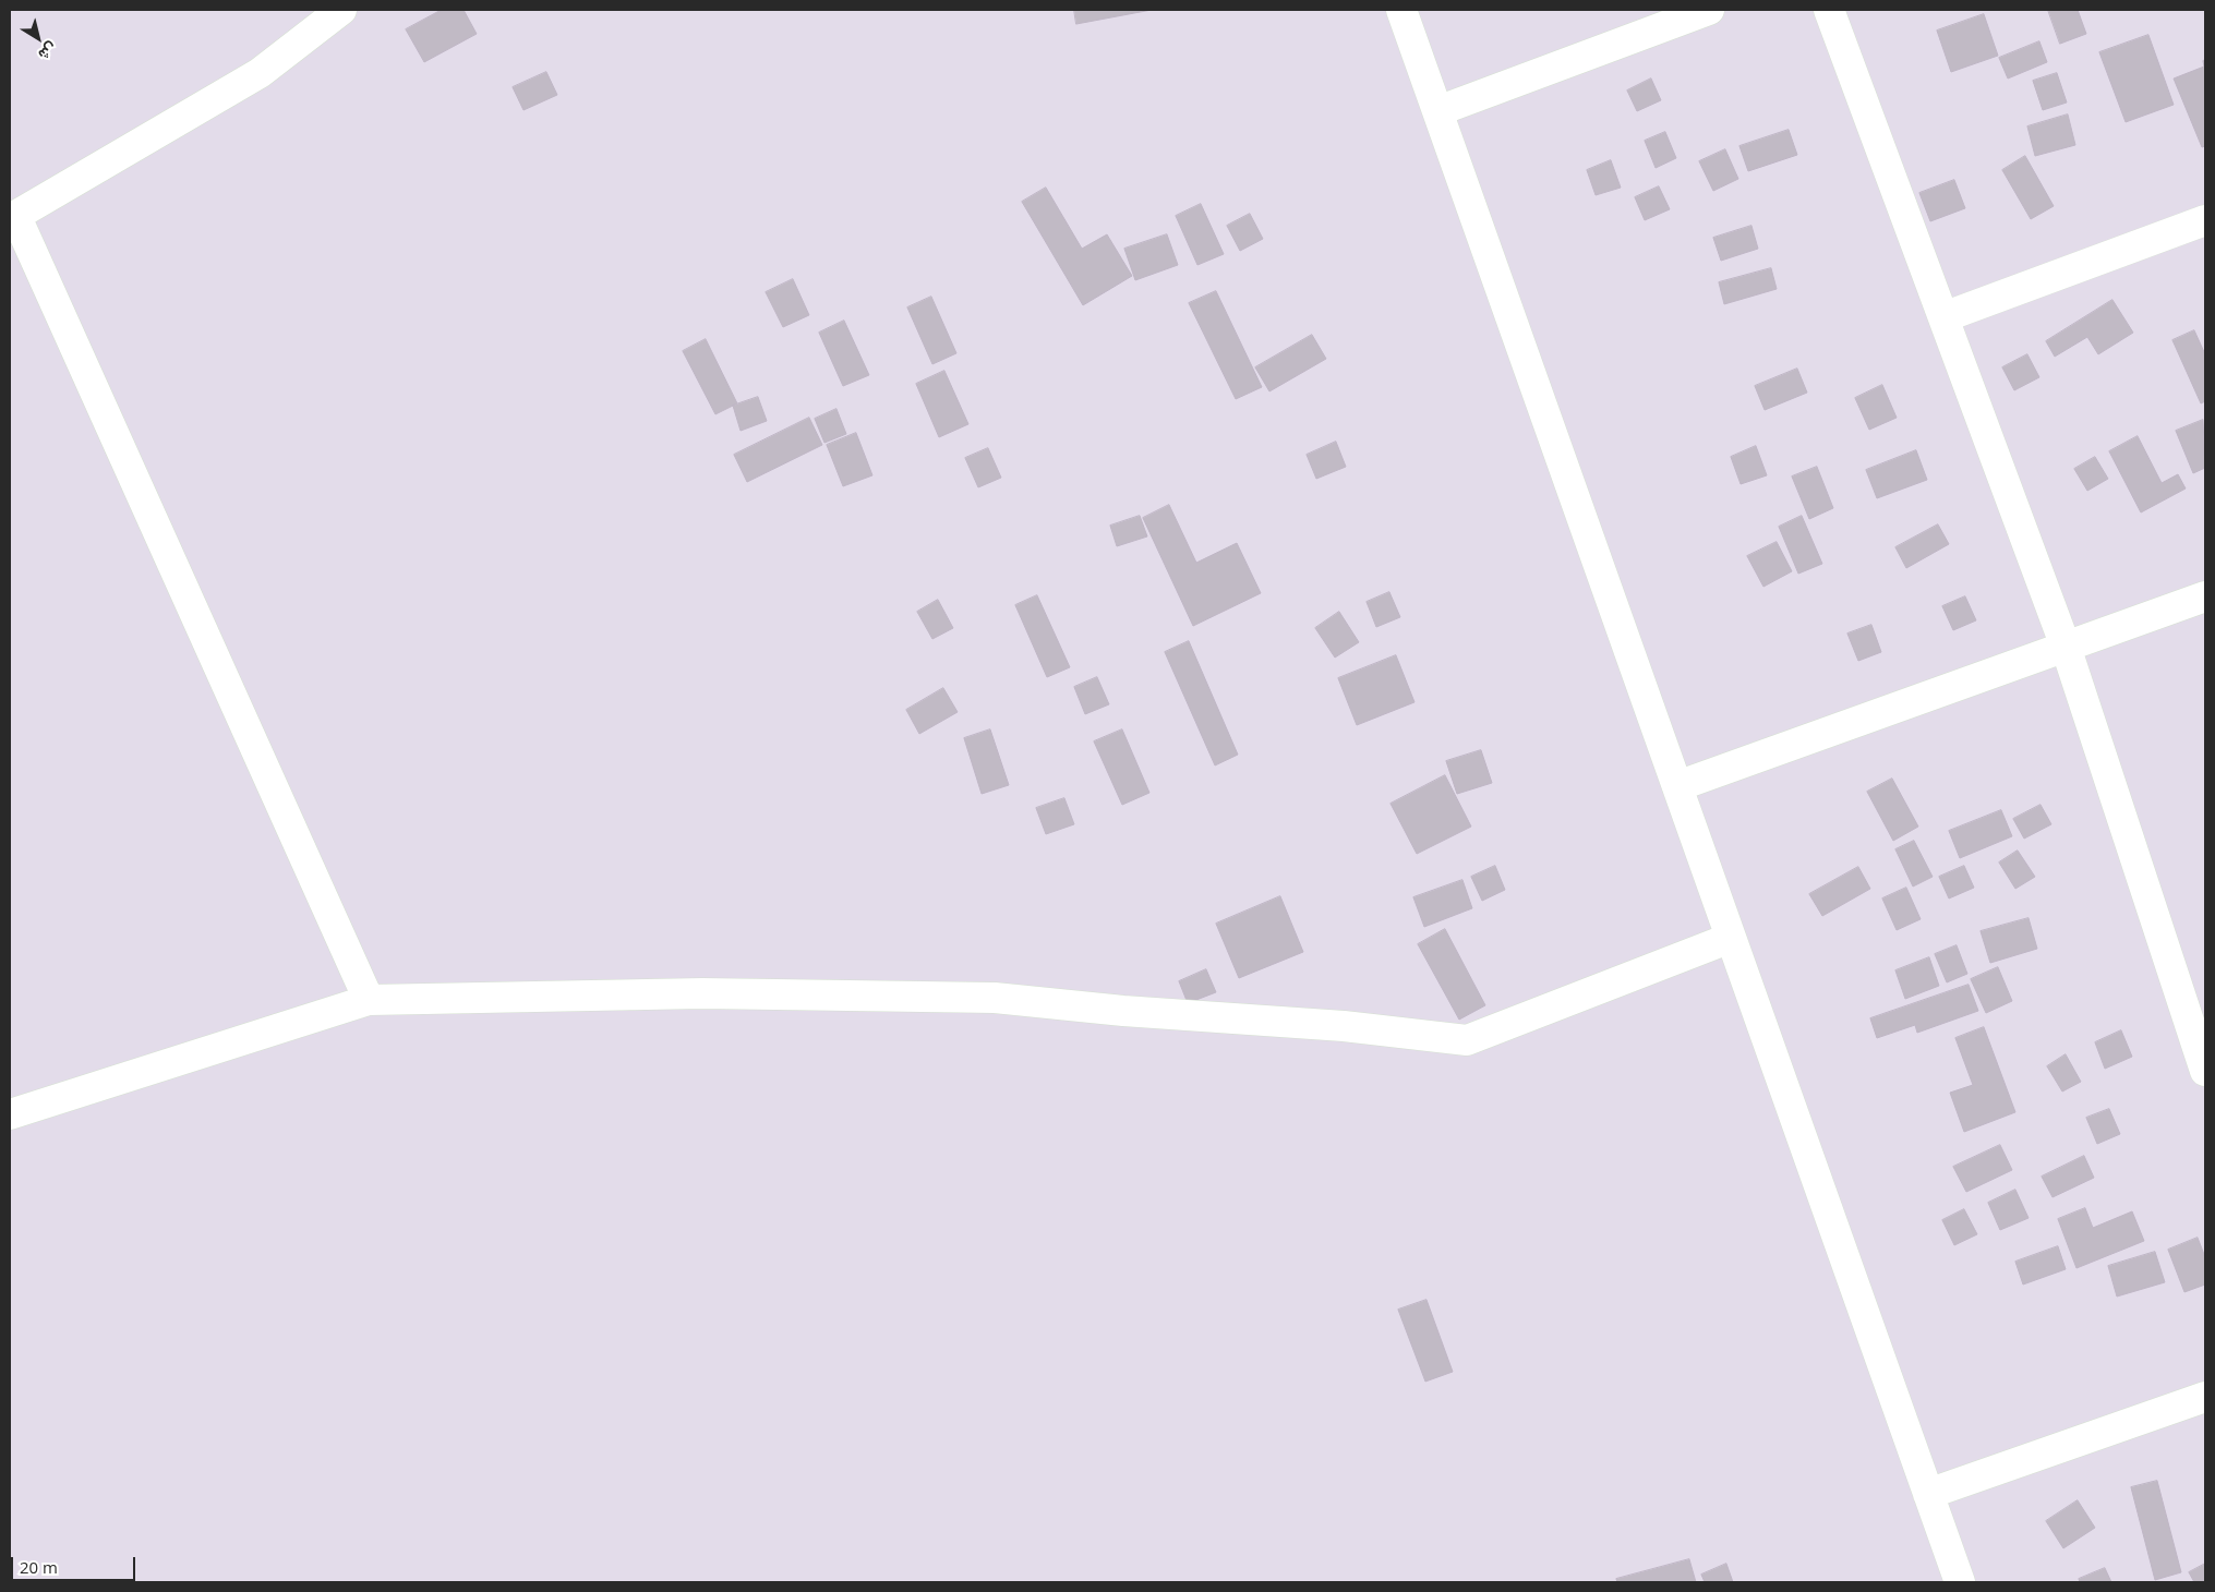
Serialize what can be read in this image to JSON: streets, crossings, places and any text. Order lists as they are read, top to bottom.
{
  "scale_bar": "20 m",
  "north": "bottom right"
}
